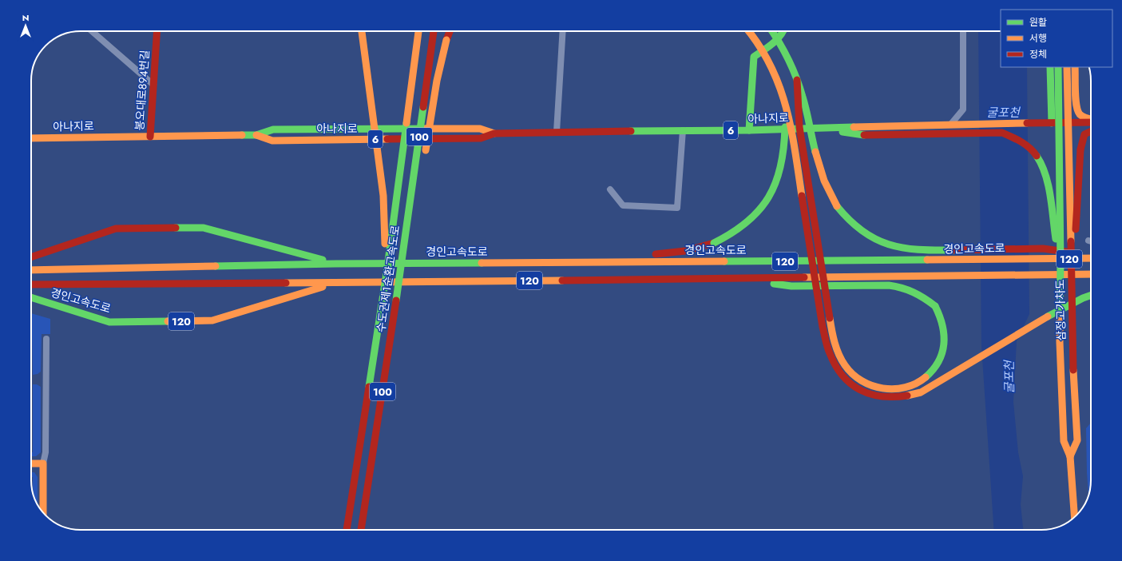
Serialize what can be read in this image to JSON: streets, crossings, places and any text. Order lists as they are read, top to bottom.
{
  "streets": {
    "main road": [
      "봉오대로894번길",
      "아나지로",
      "6",
      "100",
      "경인고속도로",
      "120",
      "수도권제1순환고속도로",
      "삼정고가차도"
    ]
  },
  "crossings": [
    ["봉오대로894번길", "아나지로"],
    ["아나지로", "6"]
  ],
  "water": ["굴포천"],
  "legend": ["원활", "서행", "정체"],
  "north": "top"
}
